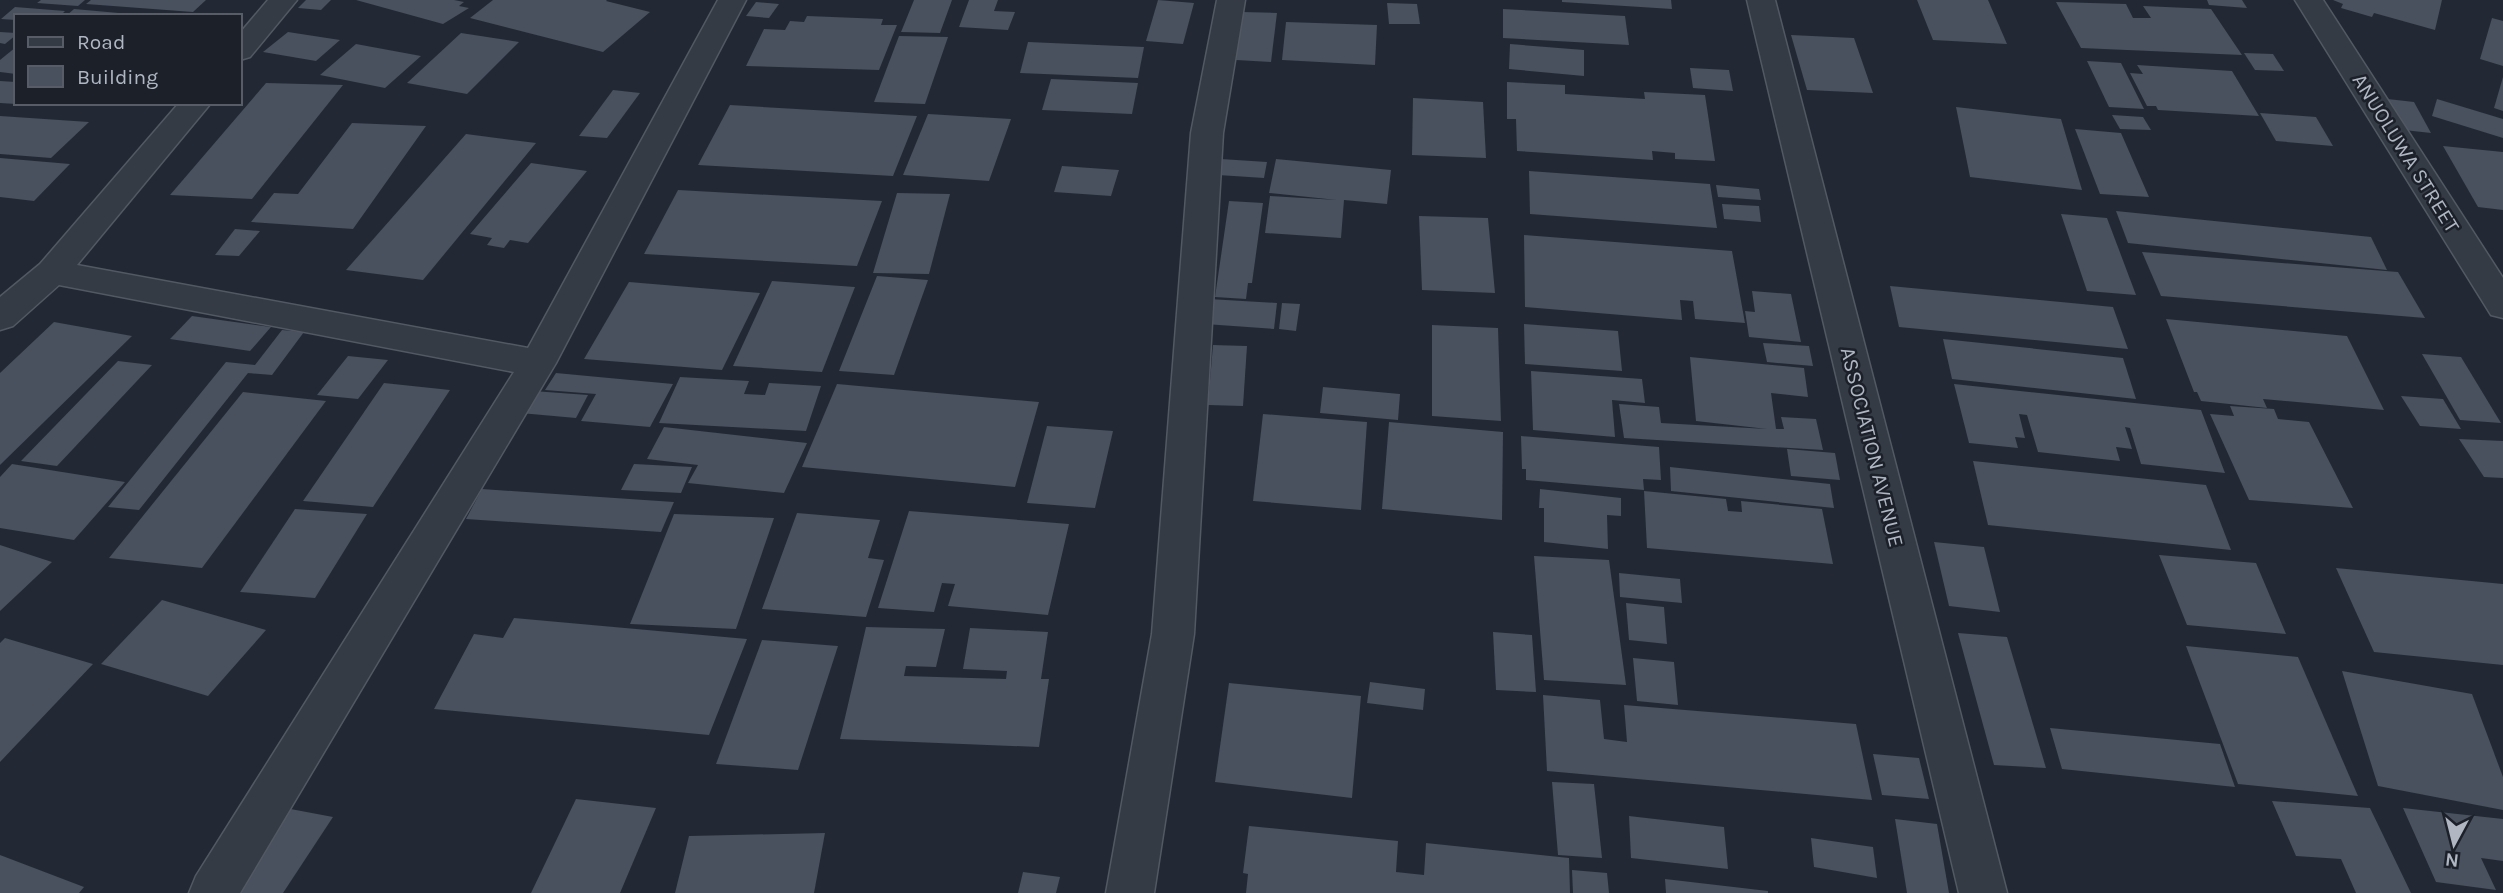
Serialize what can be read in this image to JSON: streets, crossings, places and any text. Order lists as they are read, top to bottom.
{
  "streets": {
    "street": ["ANUOLUWA STREET", "ASSOCIATION AVENUE"]
  },
  "legend": ["Road", "Building"],
  "north": "bottom"
}
